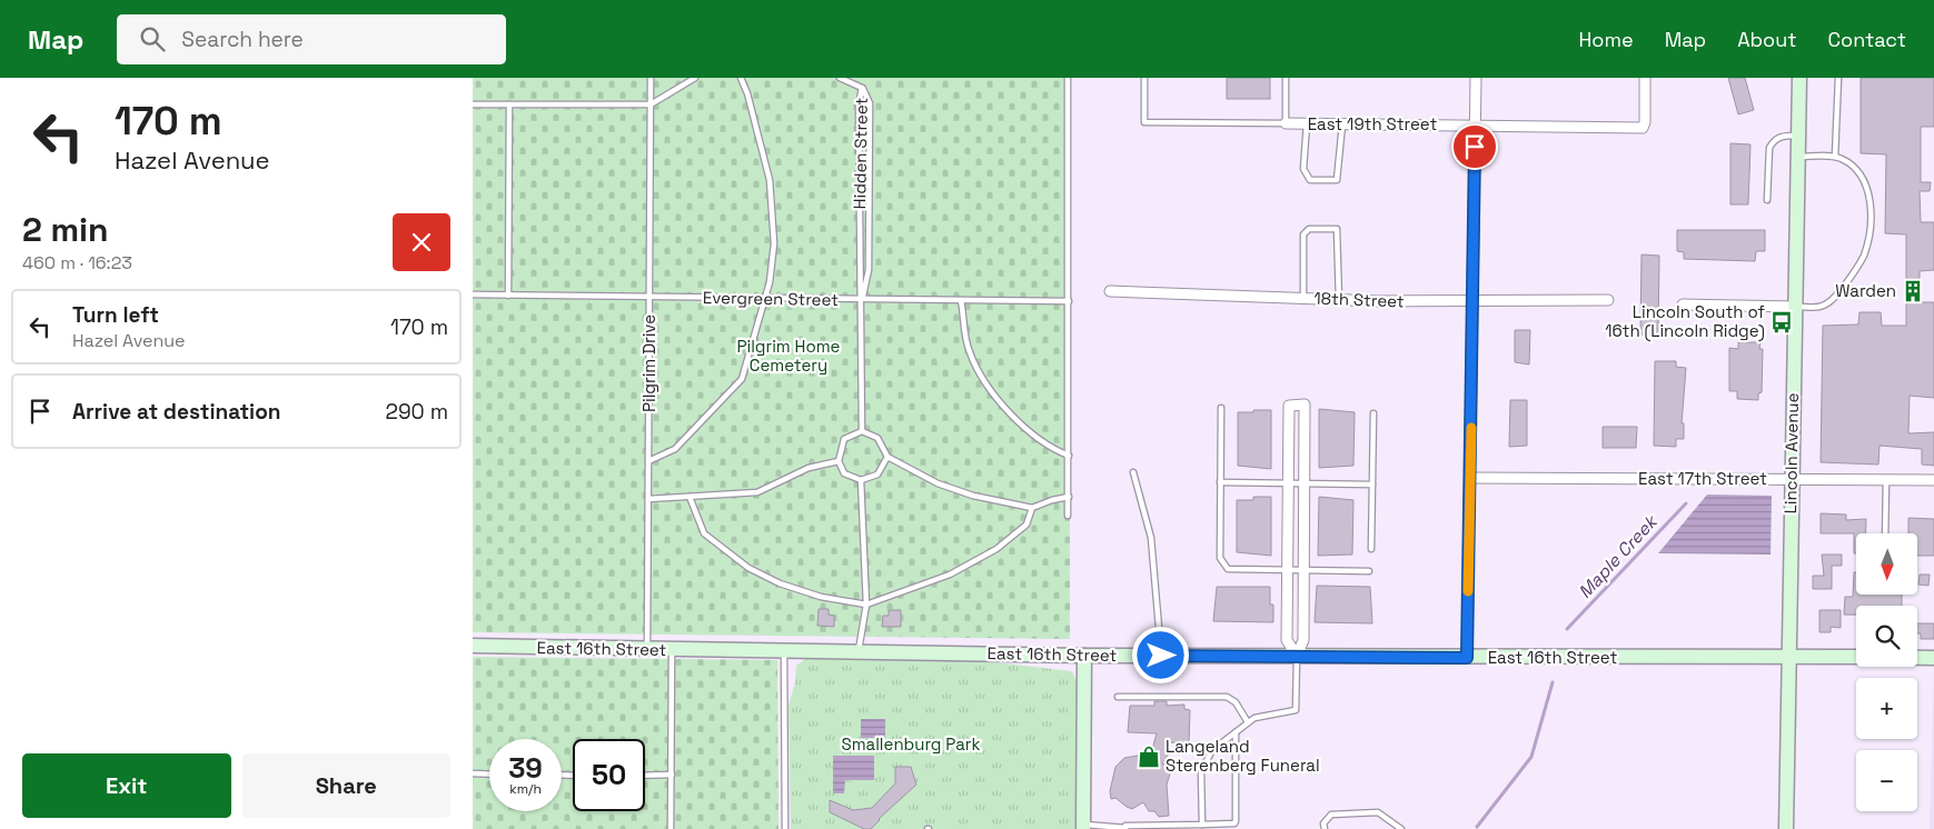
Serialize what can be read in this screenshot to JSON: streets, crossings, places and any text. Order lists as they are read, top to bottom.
{
  "streets": {
    "main road": ["Lincoln Avenue", "East 16th Street"],
    "street": ["East 19th Street", "18th Street", "East 17th Street"],
    "lane": ["Hidden Street", "Evergreen Street", "Pilgrim Drive"]
  },
  "crossings": [
    ["Hidden Street", "Evergreen Street"],
    ["Evergreen Street", "Pilgrim Drive"],
    ["Pilgrim Drive", "East 16th Street"],
    ["Lincoln Avenue", "East 17th Street"],
    ["Lincoln Avenue", "East 16th Street"]
  ],
  "water": ["Maple Creek"],
  "parks": ["Pilgrim Home Cemetery", "Smallenburg Park"],
  "places": {
    "building": ["Warden"],
    "bus stop": ["Lincoln South of 16th (Lincoln Ridge)"],
    "shop": ["Langeland Sterenberg Funeral"]
  },
  "north": "bottom",
  "page": {
    "header": "Map",
    "search": "Search here",
    "nav": [
      "Home",
      "Map",
      "About",
      "Contact"
    ],
    "turn": ["170 m", "Hazel Avenue"],
    "heading": ["2 min", "460 m · 16:23"],
    "list": [
      {
        "name": "Turn left",
        "note": "Hazel Avenue",
        "value": "170 m"
      },
      {
        "name": "Arrive at destination",
        "value": "290 m"
      }
    ],
    "map_buttons": ["+", "−"],
    "speed": "39 km/h",
    "limit": "50",
    "buttons": ["Exit", "Share"]
  }
}
